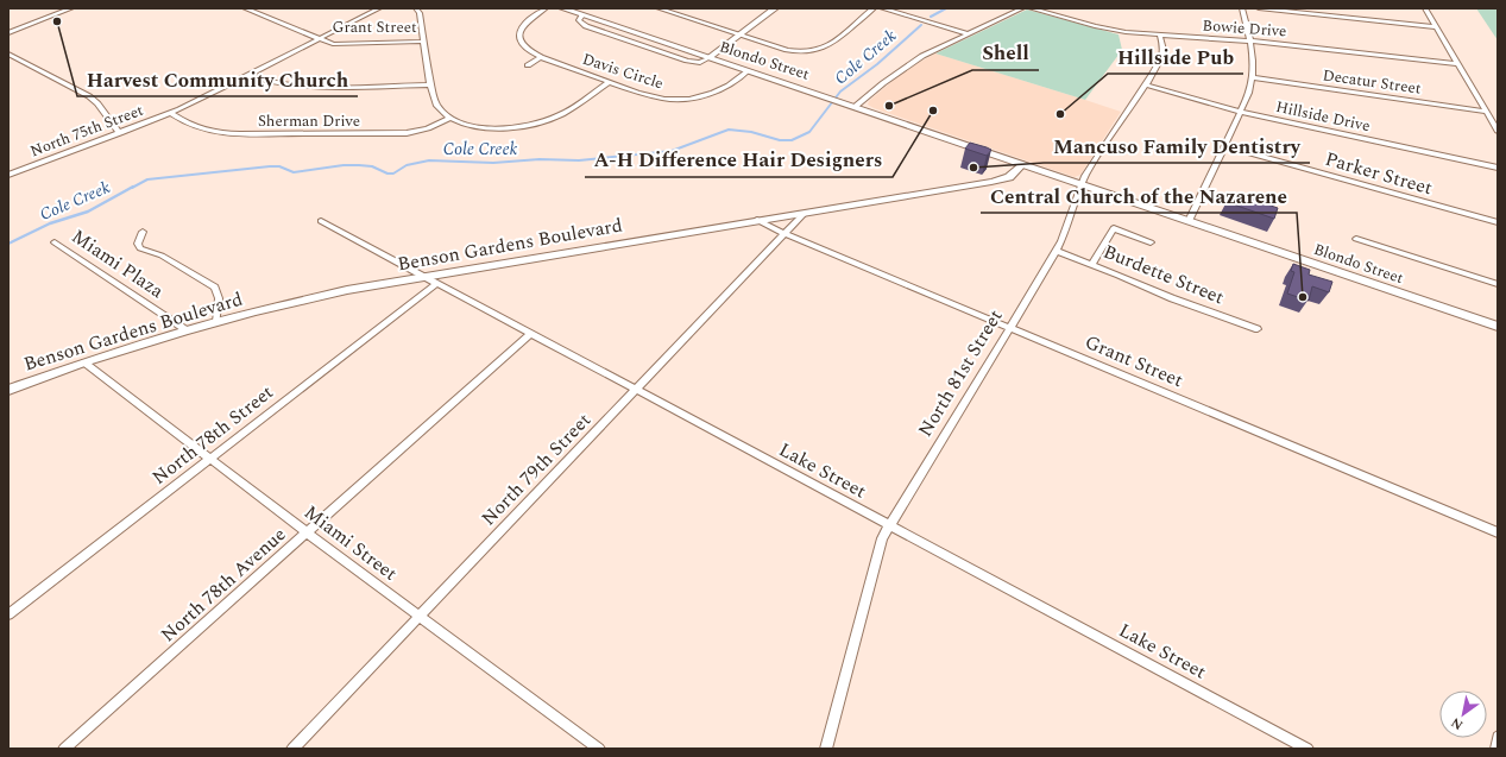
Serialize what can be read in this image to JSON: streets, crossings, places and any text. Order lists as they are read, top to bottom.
{
  "streets": {
    "main road": ["Blondo Street"],
    "street": [
      "Grant Street",
      "Bowie Drive",
      "Davis Circle",
      "Decatur Street",
      "Hillside Drive",
      "Sherman Drive",
      "North 75th Street",
      "Parker Street",
      "Benson Gardens Boulevard",
      "Miami Plaza",
      "Burdette Street",
      "North 81st Street",
      "North 78th Street",
      "North 79th Street",
      "Lake Street",
      "Miami Street",
      "North 78th Avenue"
    ]
  },
  "crossings": [
    ["Grant Street", "North 75th Street"],
    ["Grant Street", "Benson Gardens Boulevard"],
    ["Grant Street", "North 81st Street"],
    ["Grant Street", "North 79th Street"],
    ["Bowie Drive", "North 81st Street"],
    ["Blondo Street", "Davis Circle"],
    ["Blondo Street", "Benson Gardens Boulevard"],
    ["Blondo Street", "North 81st Street"],
    ["Hillside Drive", "North 81st Street"],
    ["Sherman Drive", "North 75th Street"],
    ["Benson Gardens Boulevard", "Miami Plaza"],
    ["Benson Gardens Boulevard", "North 79th Street"],
    ["Benson Gardens Boulevard", "Lake Street"],
    ["Benson Gardens Boulevard", "Miami Street"],
    ["Burdette Street", "North 81st Street"],
    ["North 81st Street", "Lake Street"],
    ["North 78th Street", "Lake Street"],
    ["North 78th Street", "Miami Street"],
    ["North 79th Street", "Lake Street"],
    ["North 79th Street", "Miami Street"],
    ["Lake Street", "North 78th Avenue"],
    ["Miami Street", "North 78th Avenue"]
  ],
  "water": ["Cole Creek"],
  "places": [
    "Harvest Community Church",
    "Shell",
    "A-H Difference Hair Designers",
    "Hillside Pub",
    "Mancuso Family Dentistry",
    "Central Church of the Nazarene"
  ],
  "north": "bottom left"
}
